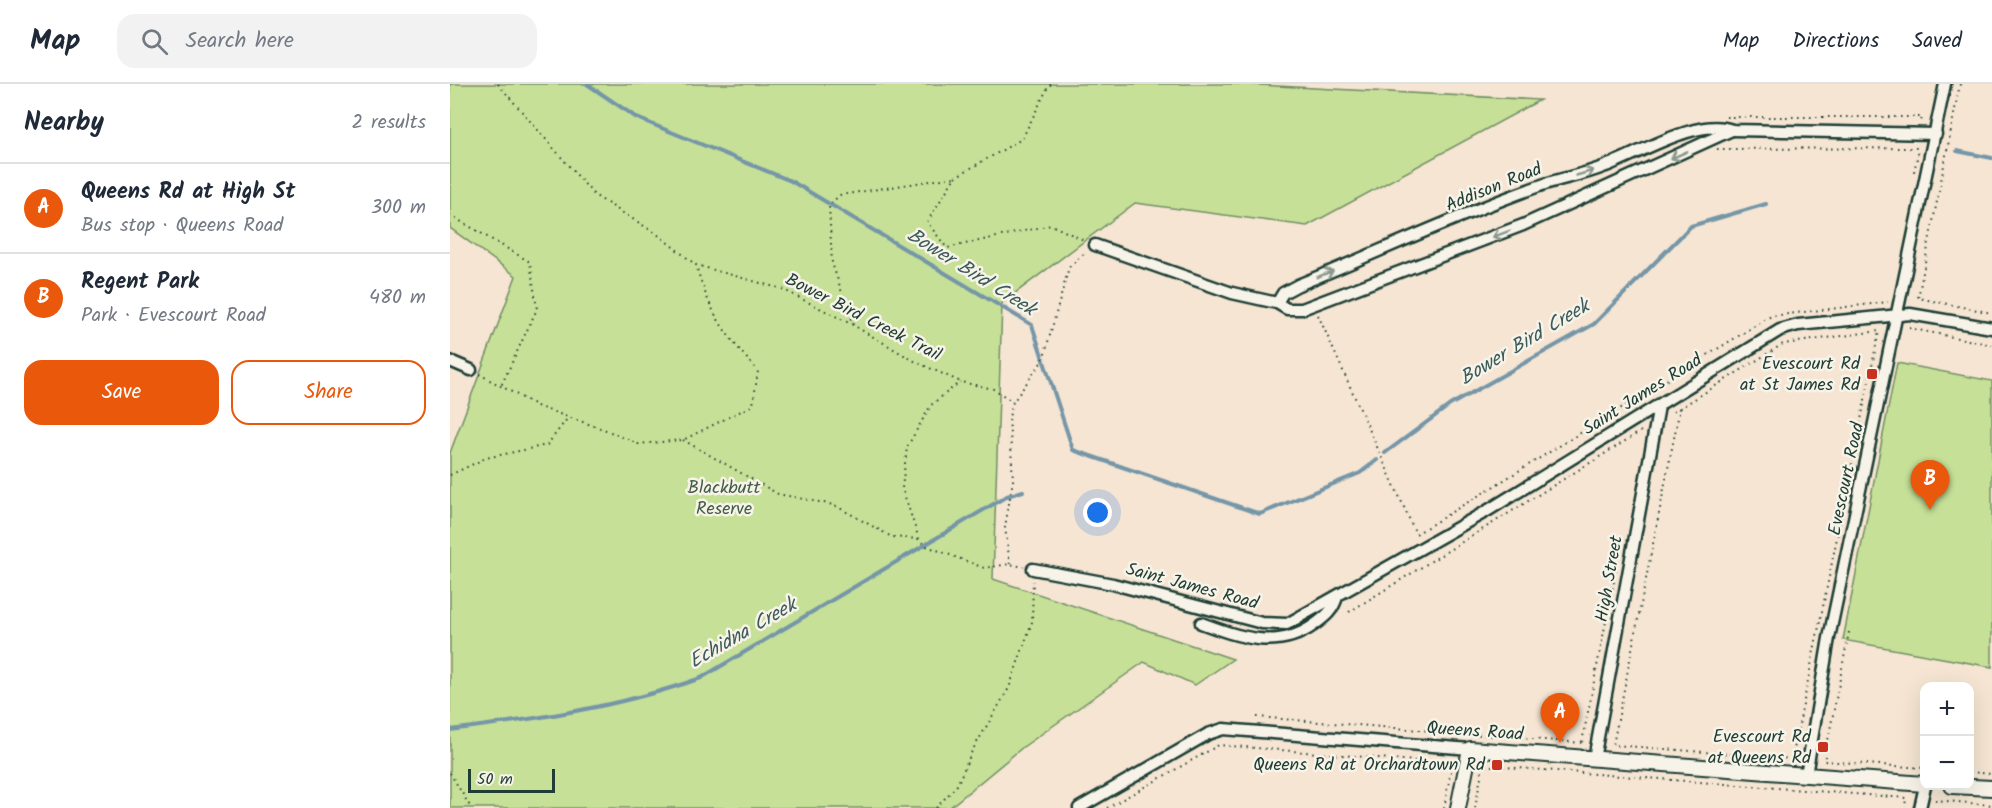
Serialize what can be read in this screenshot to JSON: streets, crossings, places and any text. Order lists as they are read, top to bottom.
{
  "streets": {
    "street": [
      "Addison Road",
      "Saint James Road",
      "Evescourt Road",
      "High Street",
      "Queens Road"
    ],
    "path": ["Bower Bird Creek Trail"]
  },
  "crossings": [
    ["Addison Road", "Evescourt Road"],
    ["Saint James Road", "Evescourt Road"],
    ["Saint James Road", "High Street"],
    ["Evescourt Road", "Queens Road"],
    ["High Street", "Queens Road"]
  ],
  "water": ["Bower Bird Creek", "Echidna Creek"],
  "parks": ["Blackbutt Reserve"],
  "places": {
    "transit": ["Evescourt Rd at St James Rd", "Evescourt Rd at Queens Rd", "Queens Rd at Orchardtown Rd"]
  },
  "scale_bar": "50 m",
  "page": {
    "header": "Map",
    "search": "Search here",
    "nav": ["Map", "Directions", "Saved"],
    "heading": ["Nearby", "2 results"],
    "list": [
      {
        "mark": "A",
        "name": "Queens Rd at High St",
        "note": "Bus stop · Queens Road",
        "value": "300 m"
      },
      {
        "mark": "B",
        "name": "Regent Park",
        "note": "Park · Evescourt Road",
        "value": "480 m"
      }
    ],
    "buttons": ["Save", "Share"],
    "pins": ["B", "A"],
    "map_buttons": ["+", "−"],
    "scale": "50 m"
  }
}
